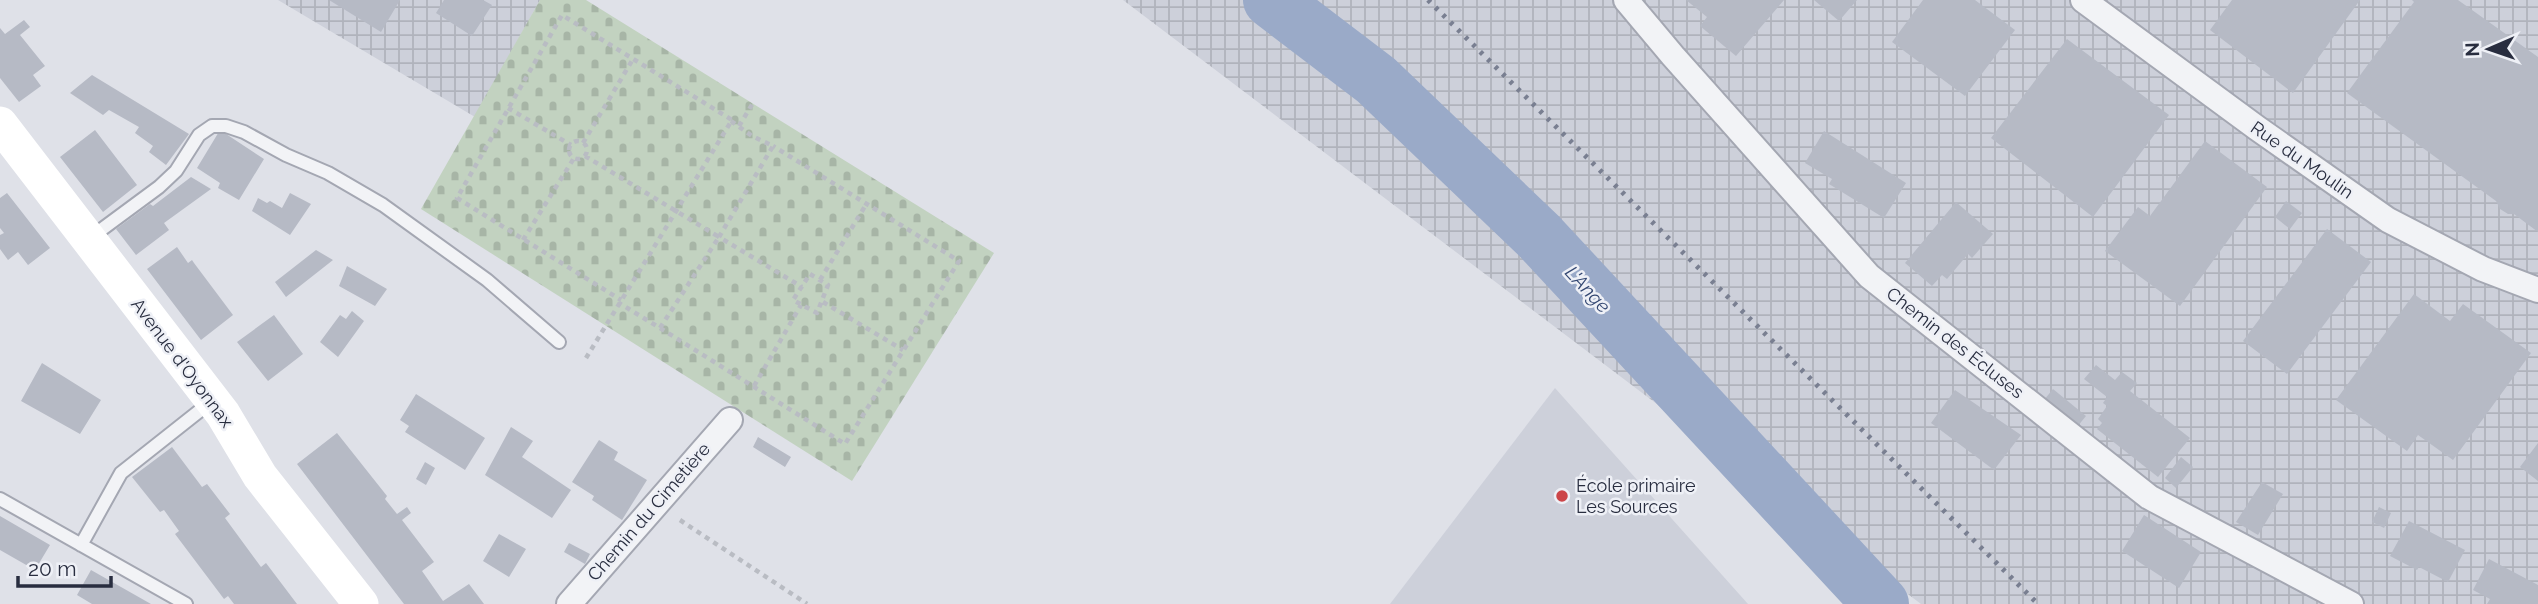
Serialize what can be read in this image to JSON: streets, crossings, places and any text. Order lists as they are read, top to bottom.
{
  "streets": {
    "main road": ["Avenue d'Oyonnax"],
    "street": ["Rue du Moulin", "Chemin des Écluses", "Chemin du Cimetière"]
  },
  "water": ["L'Ange"],
  "places": ["École primaire Les Sources"],
  "scale_bar": "20 m",
  "north": "left"
}
